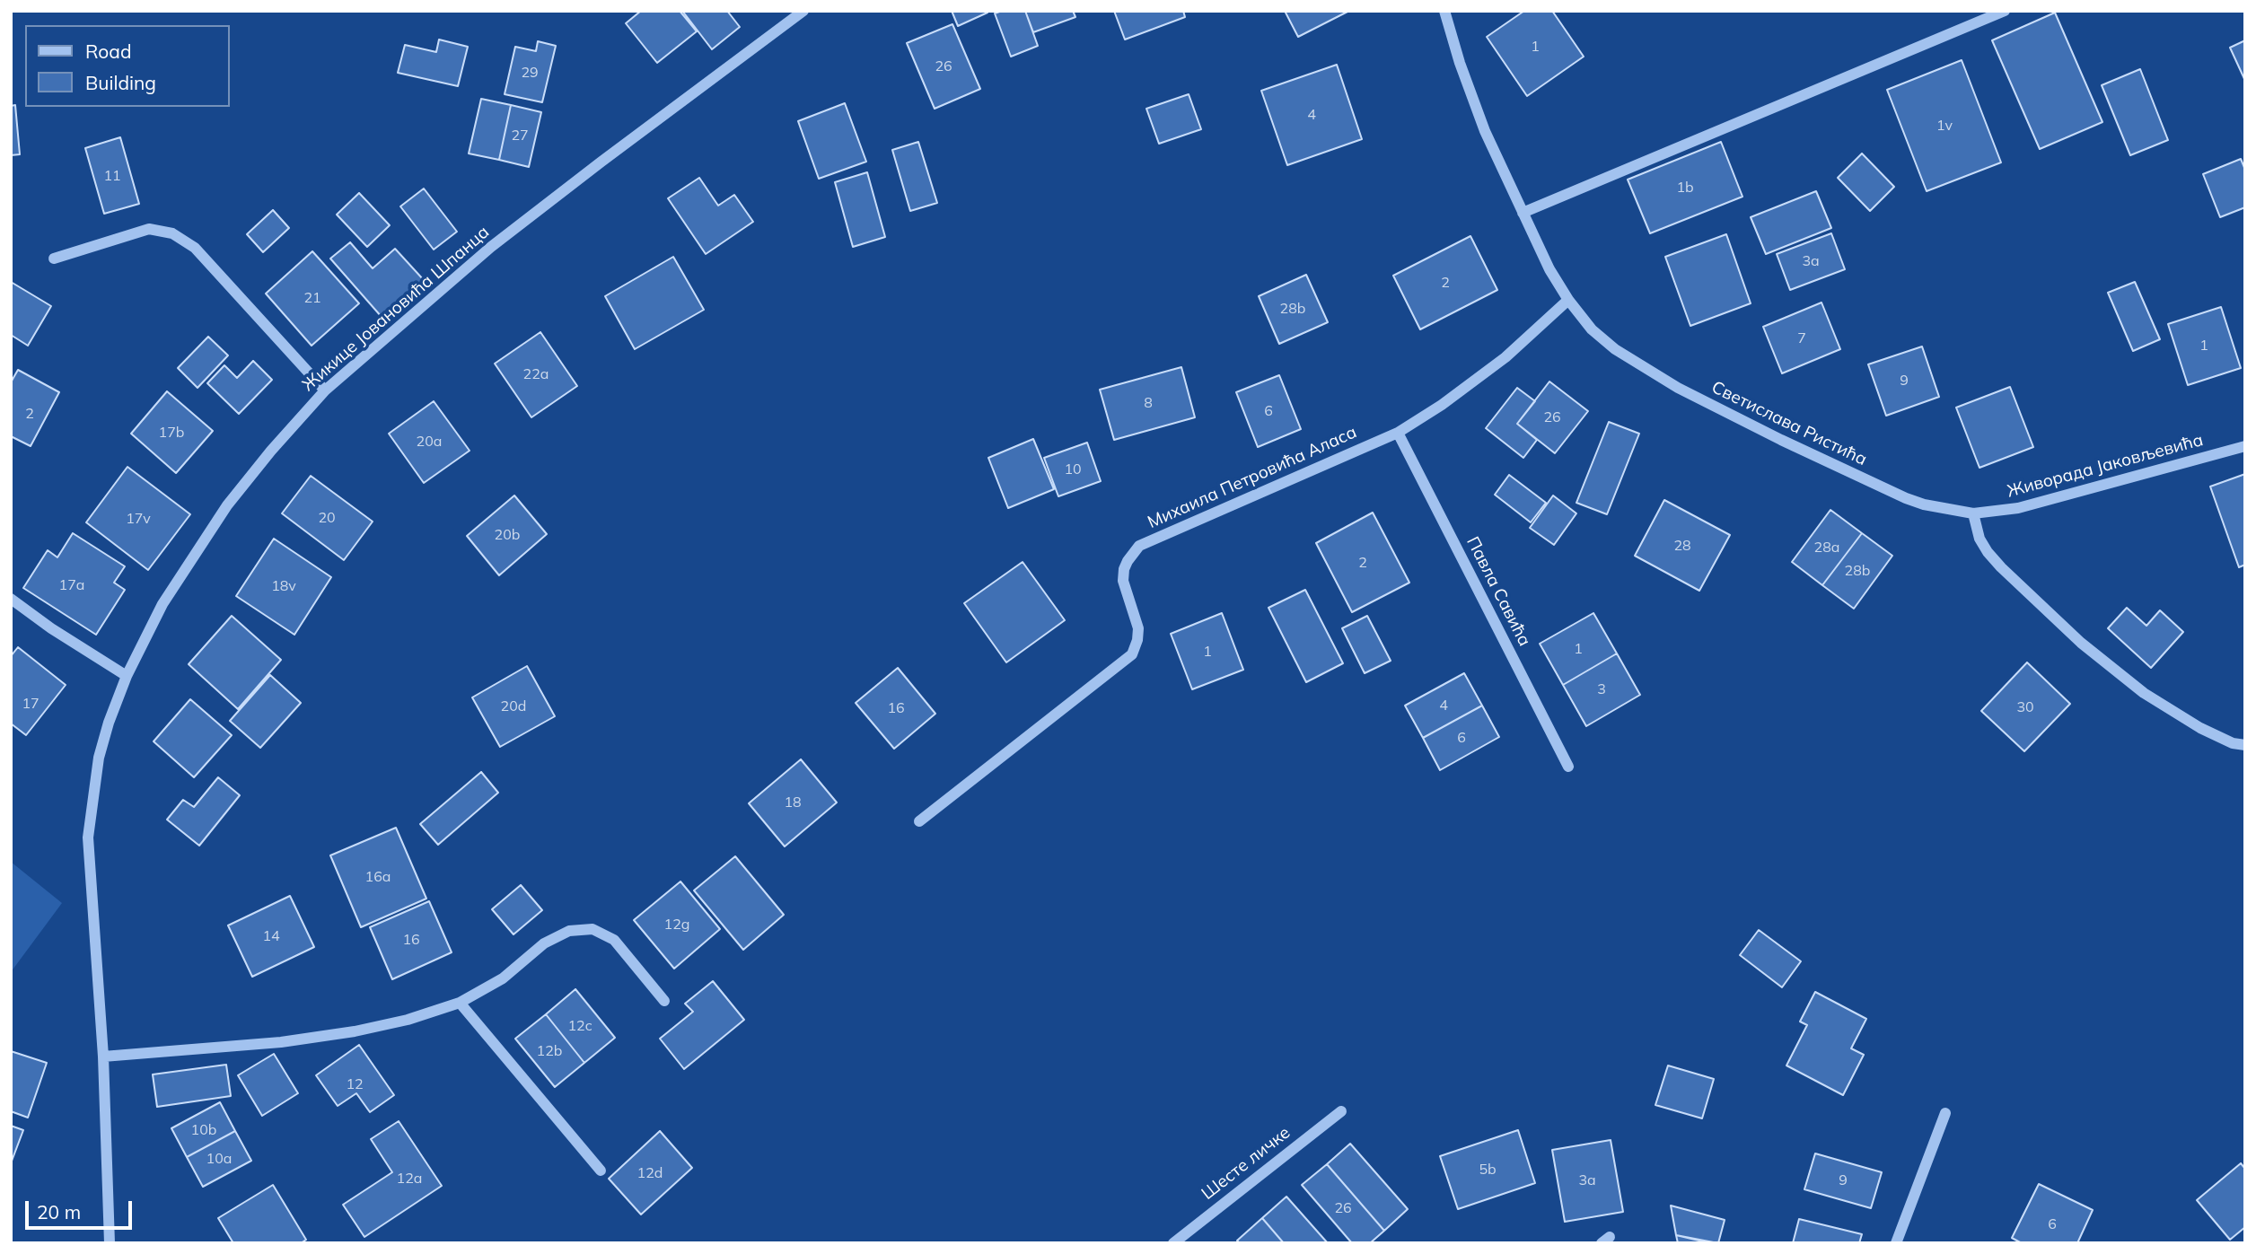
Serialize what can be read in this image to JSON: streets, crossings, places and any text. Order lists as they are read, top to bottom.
{
  "streets": {
    "street": [
      "Жикице Јовановића Шпанца",
      "Светислава Ристића",
      "Живорада Јаковљевића",
      "Михаила Петровића Аласа",
      "Павла Савића",
      "Шесте личке"
    ]
  },
  "crossings": [
    ["Светислава Ристића", "Живорада Јаковљевића"],
    ["Светислава Ристића", "Михаила Петровића Аласа"],
    ["Михаила Петровића Аласа", "Павла Савића"]
  ],
  "house_numbers": [
    "1",
    "26",
    "29",
    "4",
    "1v",
    "27",
    "11",
    "1b",
    "3a",
    "2",
    "21",
    "28b",
    "7",
    "1",
    "22a",
    "9",
    "8",
    "6",
    "2",
    "26",
    "17b",
    "20a",
    "10",
    "20",
    "17v",
    "20b",
    "28",
    "28a",
    "2",
    "28b",
    "17a",
    "18v",
    "1",
    "1",
    "3",
    "17",
    "4",
    "20d",
    "30",
    "16",
    "6",
    "18",
    "16a",
    "12g",
    "14",
    "16",
    "12c",
    "12b",
    "12",
    "10b",
    "10a",
    "5b",
    "12d",
    "12a",
    "3a",
    "9",
    "26",
    "6"
  ],
  "legend": ["Road", "Building"],
  "scale_bar": "20 m"
}
